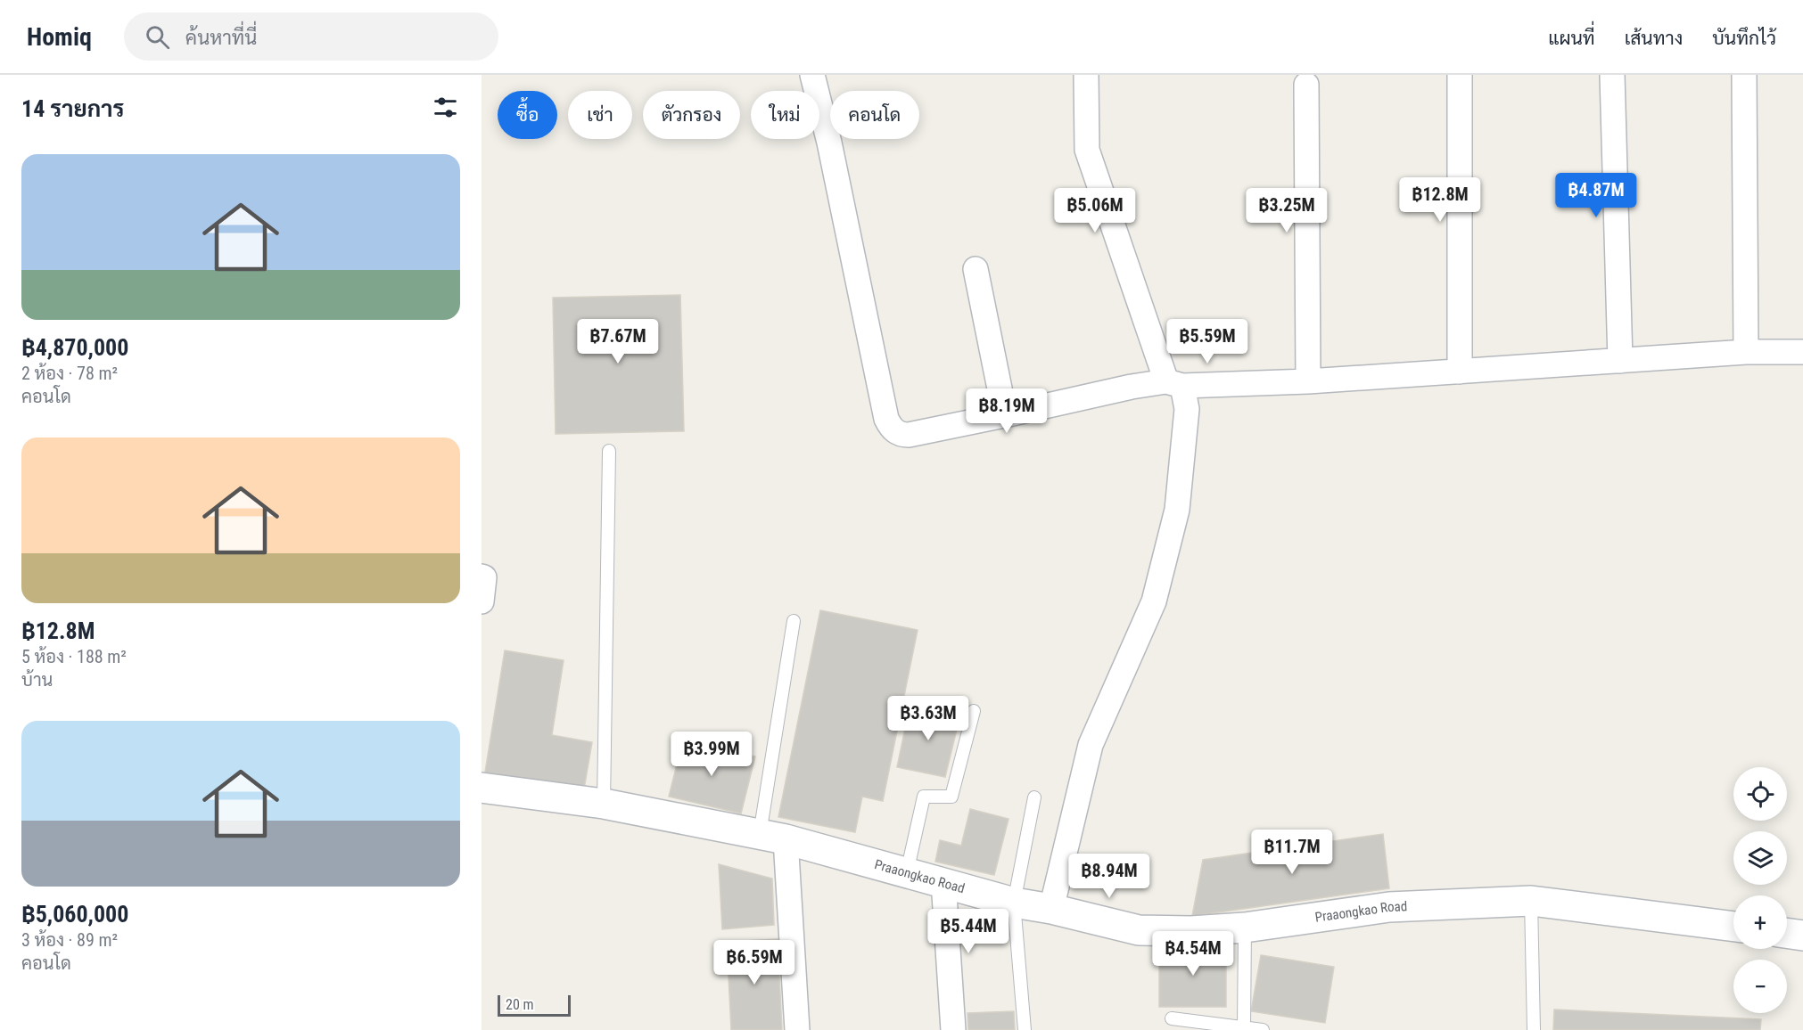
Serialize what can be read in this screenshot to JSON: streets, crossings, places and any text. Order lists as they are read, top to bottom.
{
  "streets": {
    "street": ["Praaongkao Road"]
  },
  "scale_bar": "20 m",
  "page": {
    "header": "Homiq",
    "search": "ค้นหาที่นี่",
    "nav": ["แผนที่", "เส้นทาง", "บันทึกไว้"],
    "heading": "14 รายการ",
    "chip": [
      "ซื้อ",
      "เช่า",
      "ตัวกรอง",
      "ใหม่",
      "คอนโด"
    ],
    "list": [
      {
        "name": "฿4,870,000",
        "note": "2 ห้อง · 78 m² · คอนโด"
      },
      {
        "name": "฿12.8M",
        "note": "5 ห้อง · 188 m² · บ้าน"
      },
      {
        "name": "฿5,060,000",
        "note": "3 ห้อง · 89 m² · คอนโด"
      }
    ],
    "price": [
      "฿4.87M",
      "฿12.8M",
      "฿5.06M",
      "฿3.25M",
      "฿7.67M",
      "฿5.59M",
      "฿8.19M",
      "฿3.63M",
      "฿3.99M",
      "฿11.7M",
      "฿8.94M",
      "฿5.44M",
      "฿4.54M",
      "฿6.59M"
    ],
    "map_buttons": ["+", "−"],
    "scale": "20 m"
  }
}
